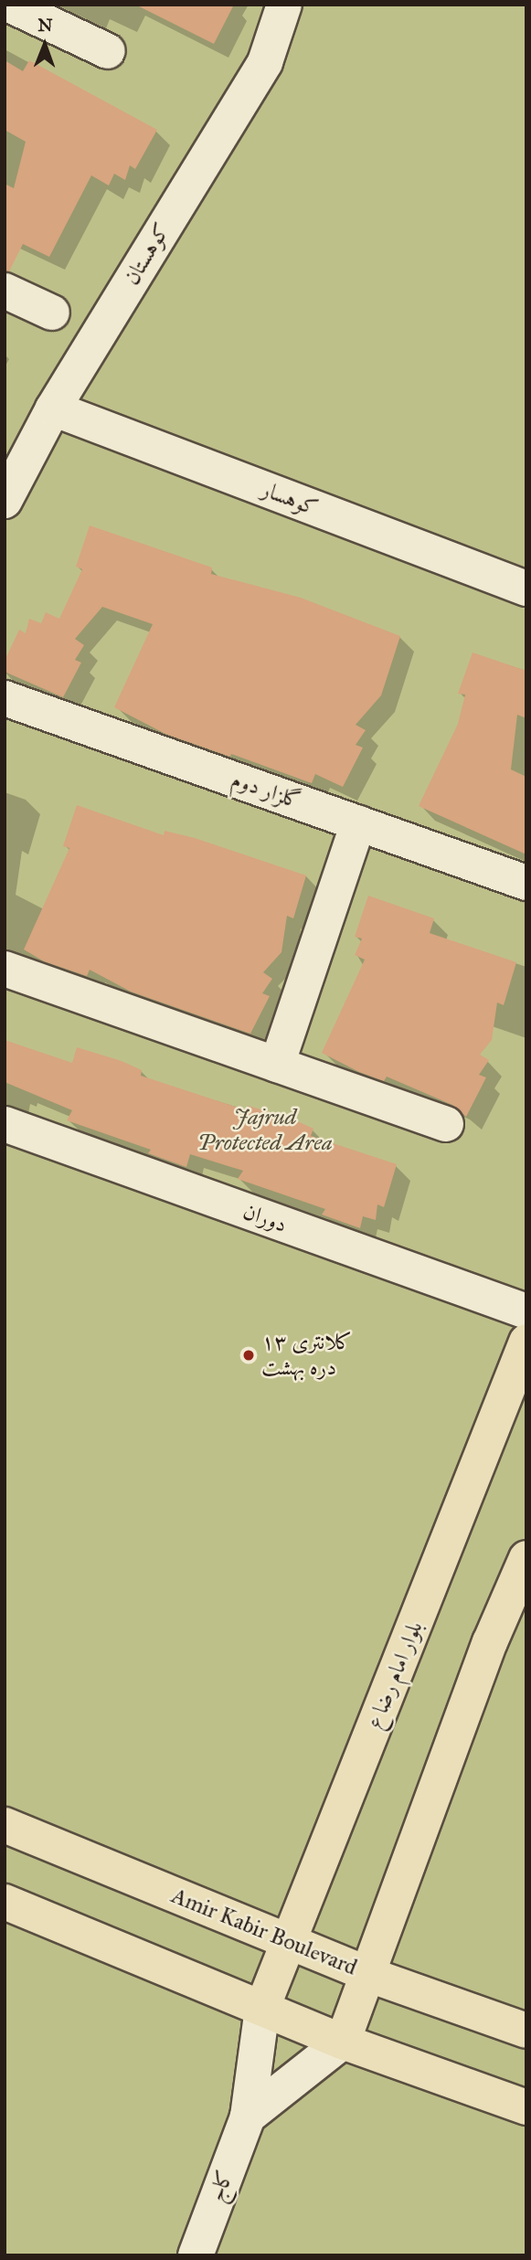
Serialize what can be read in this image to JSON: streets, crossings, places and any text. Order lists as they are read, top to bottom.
{
  "streets": {
    "main road": ["بلوار امام رضا ع", "Amir Kabir Boulevard"],
    "street": [
      "کوهستان",
      "کوهسار",
      "گلزار دوم",
      "دوران",
      "کاج"
    ]
  },
  "crossings": [
    ["کوهستان", "کوهسار"],
    ["بلوار امام رضا ع", "Amir Kabir Boulevard"],
    ["بلوار امام رضا ع", "کاج"]
  ],
  "parks": ["Jajrud Protected Area"],
  "places": ["کلانتری ۱۳ دره بهشت"],
  "north": "top"
}
